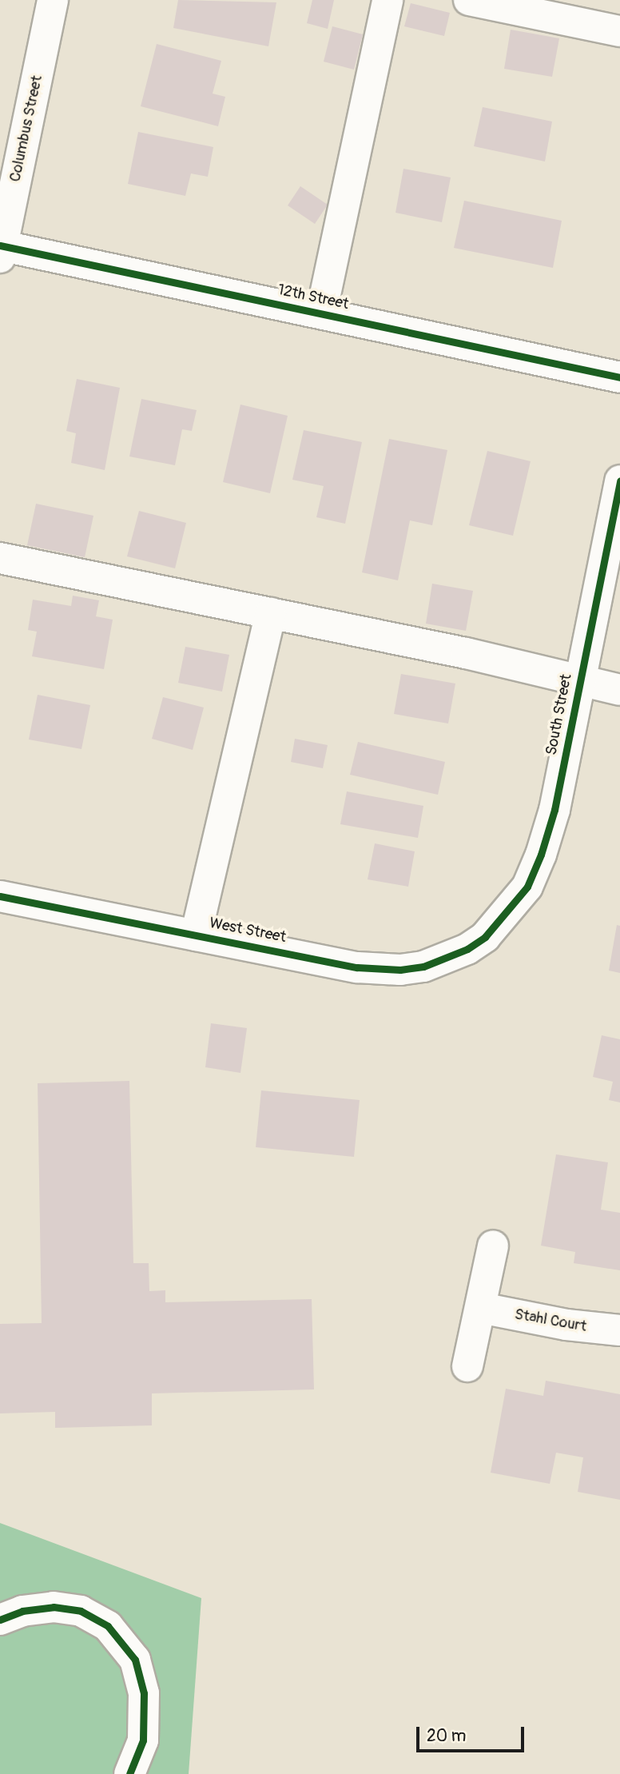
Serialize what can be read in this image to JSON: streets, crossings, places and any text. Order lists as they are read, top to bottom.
{
  "streets": {
    "street": [
      "Columbus Street",
      "12th Street",
      "South Street",
      "West Street",
      "Stahl Court"
    ]
  },
  "crossings": [
    ["Columbus Street", "12th Street"],
    ["South Street", "West Street"]
  ],
  "scale_bar": "20 m"
}
